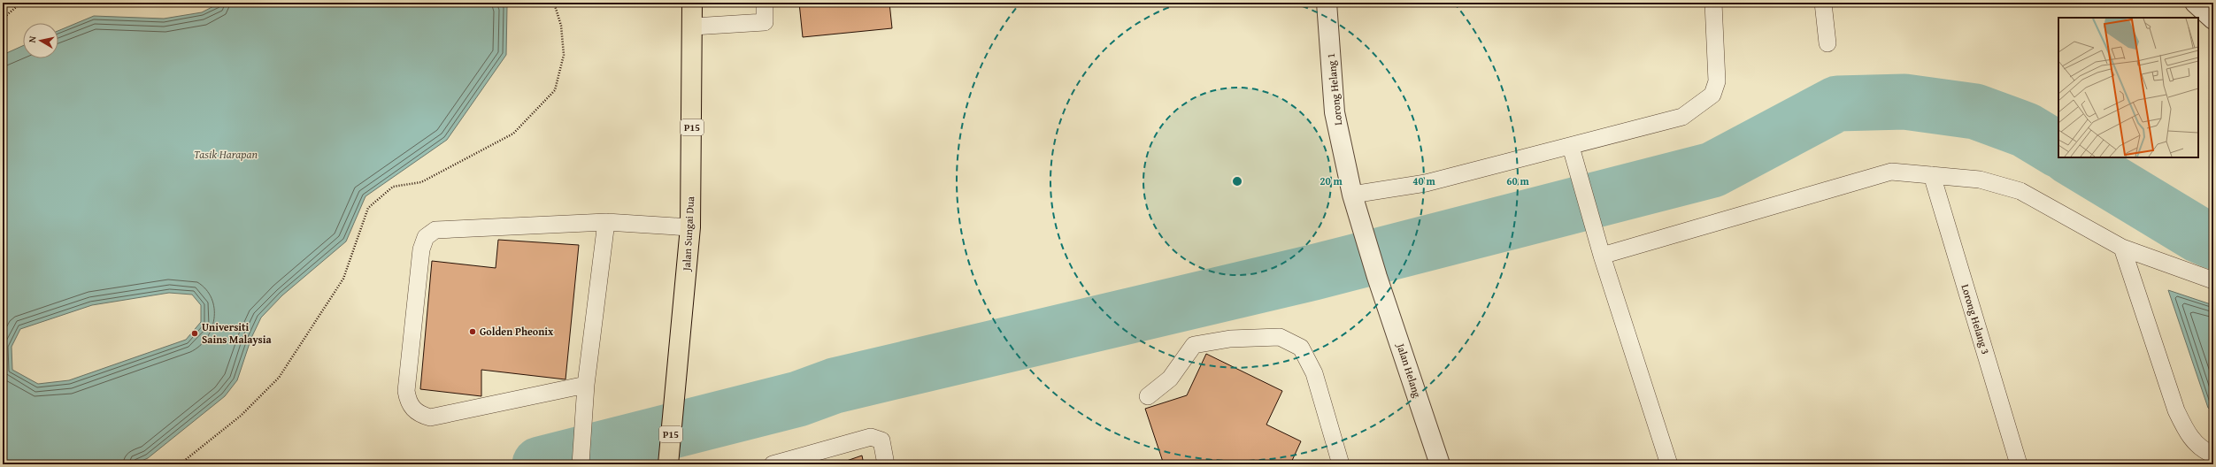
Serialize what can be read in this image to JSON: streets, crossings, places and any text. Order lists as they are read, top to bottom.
{
  "streets": {
    "main road": ["P15", "Jalan Sungai Dua"],
    "street": ["Lorong Helang 1", "Jalan Helang"],
    "lane": ["Lorong Helang 3"]
  },
  "crossings": [
    ["Lorong Helang 1", "Jalan Helang"]
  ],
  "water": ["Tasik Harapan"],
  "places": ["Golden Pheonix", "Universiti Sains Malaysia"],
  "north": "left",
  "rings": ["20 m", "40 m", "60 m"]
}
